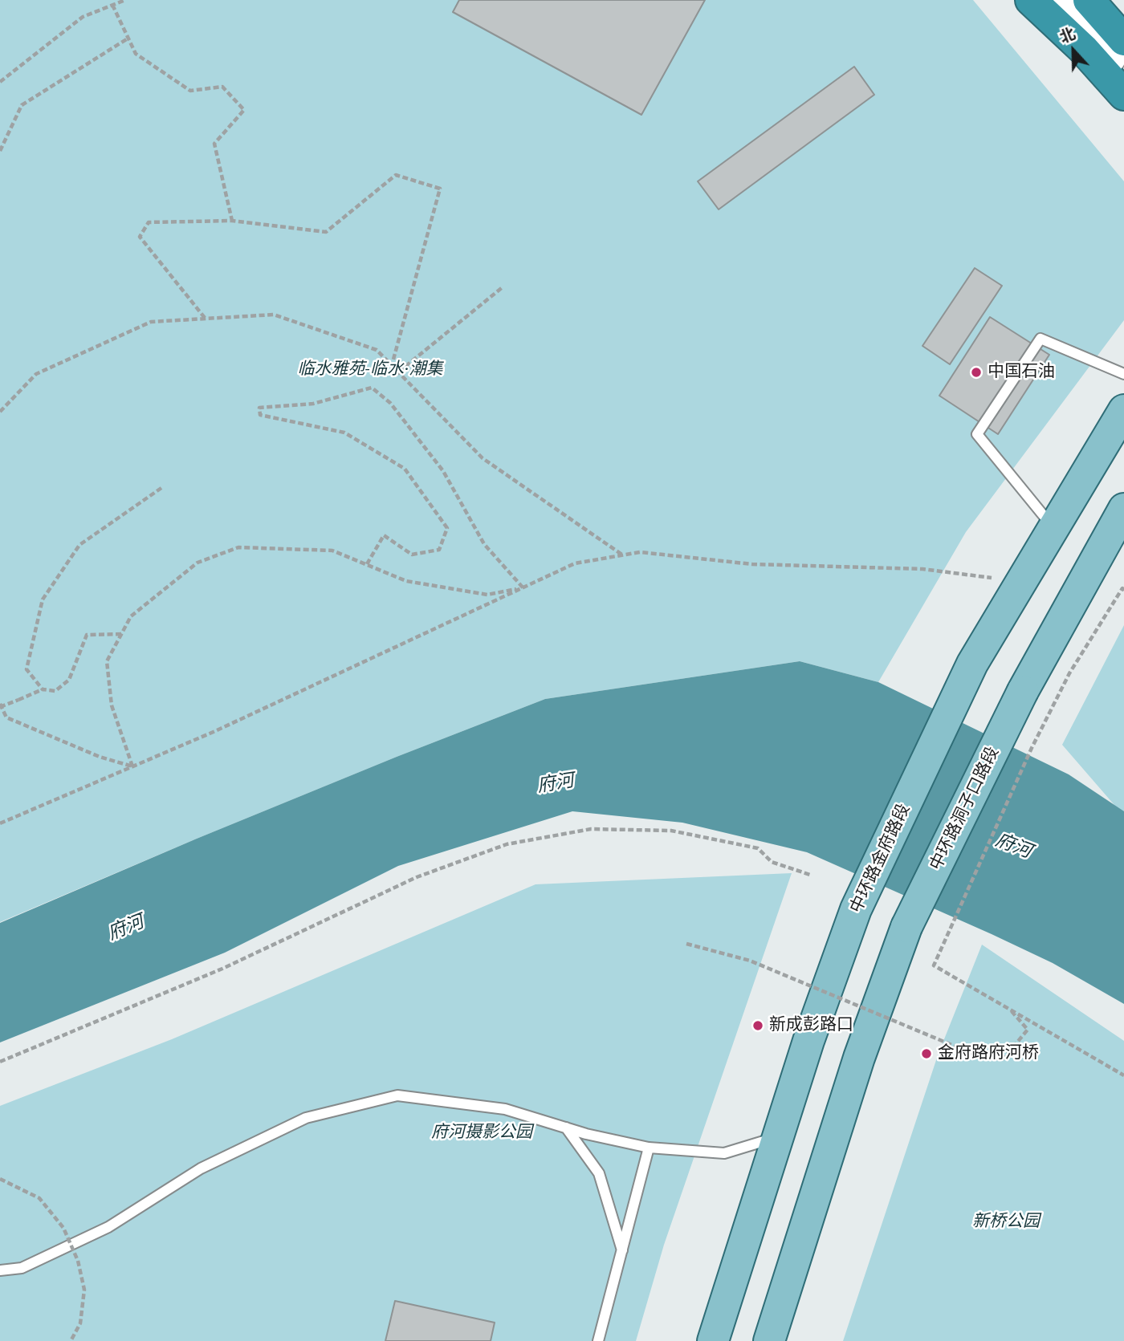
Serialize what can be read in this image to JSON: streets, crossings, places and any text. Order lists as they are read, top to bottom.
{
  "streets": {
    "main road": ["中环路洞子口路段", "中环路金府路段"]
  },
  "water": ["府河"],
  "parks": ["临水雅苑-临水·潮集", "府河摄影公园", "新桥公园"],
  "places": ["中国石油", "新成彭路口", "金府路府河桥"],
  "north": "top"
}
